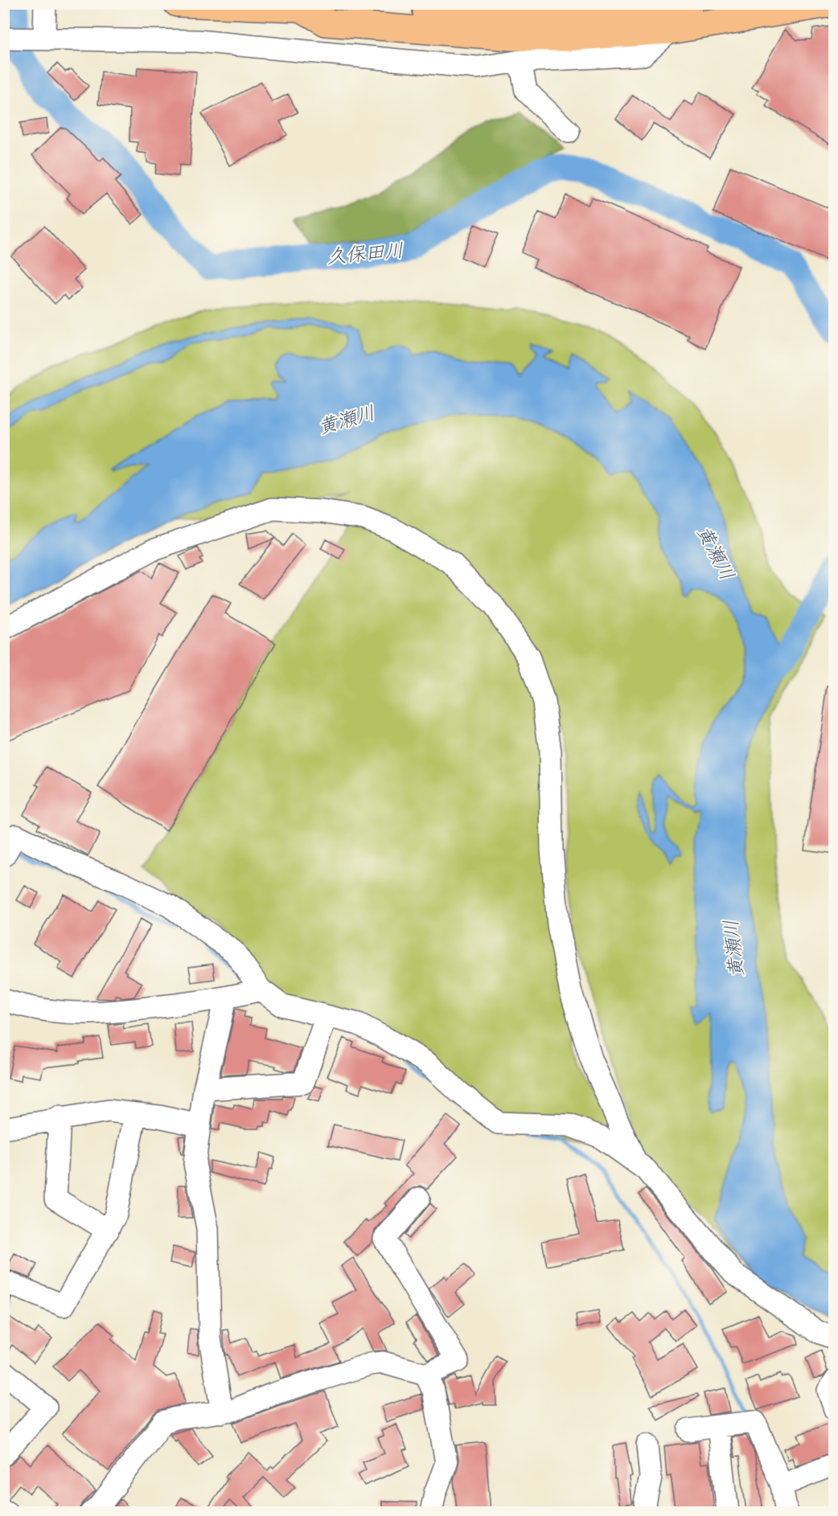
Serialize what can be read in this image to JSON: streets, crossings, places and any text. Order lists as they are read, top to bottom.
{
  "water": ["久保田川", "黄瀬川"]
}
